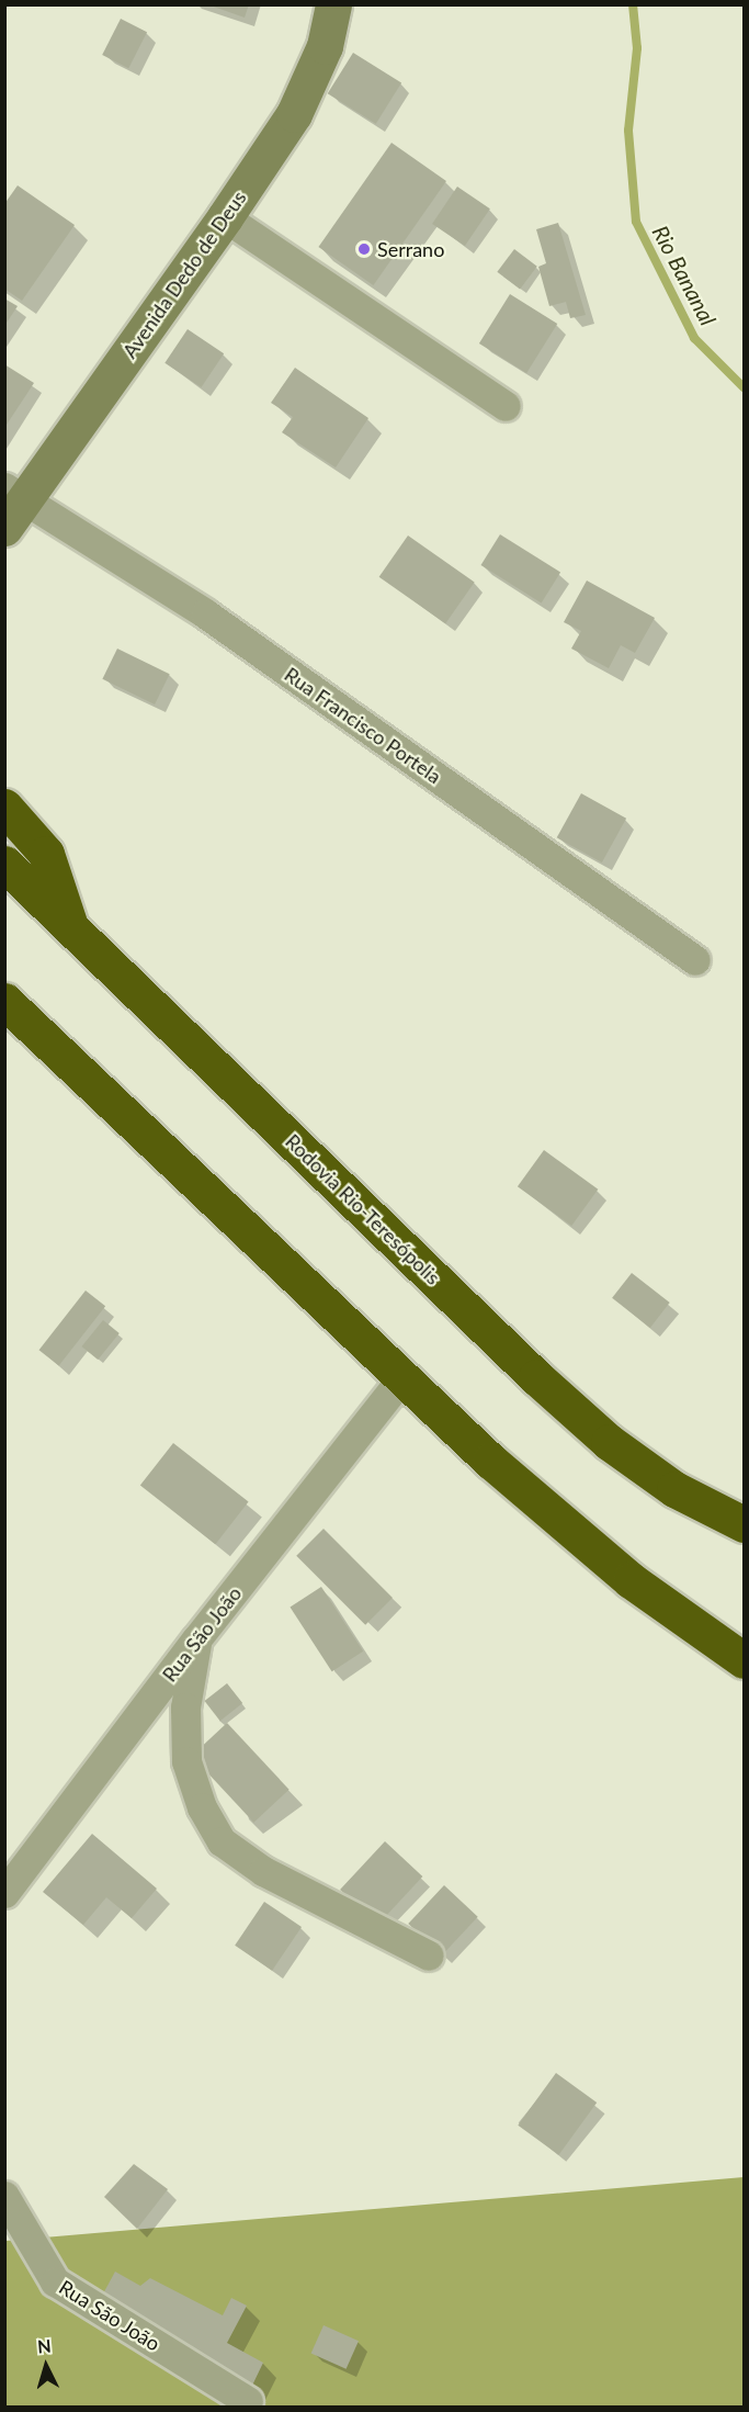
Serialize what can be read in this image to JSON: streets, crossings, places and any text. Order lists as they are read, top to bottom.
{
  "streets": {
    "highway": ["Rodovia Rio-Teresópolis"],
    "main road": ["Avenida Dedo de Deus"],
    "street": ["Rua Francisco Portela", "Rua São João"]
  },
  "crossings": [
    ["Avenida Dedo de Deus", "Rua Francisco Portela"]
  ],
  "water": ["Rio Bananal"],
  "places": ["Serrano"],
  "north": "top"
}
